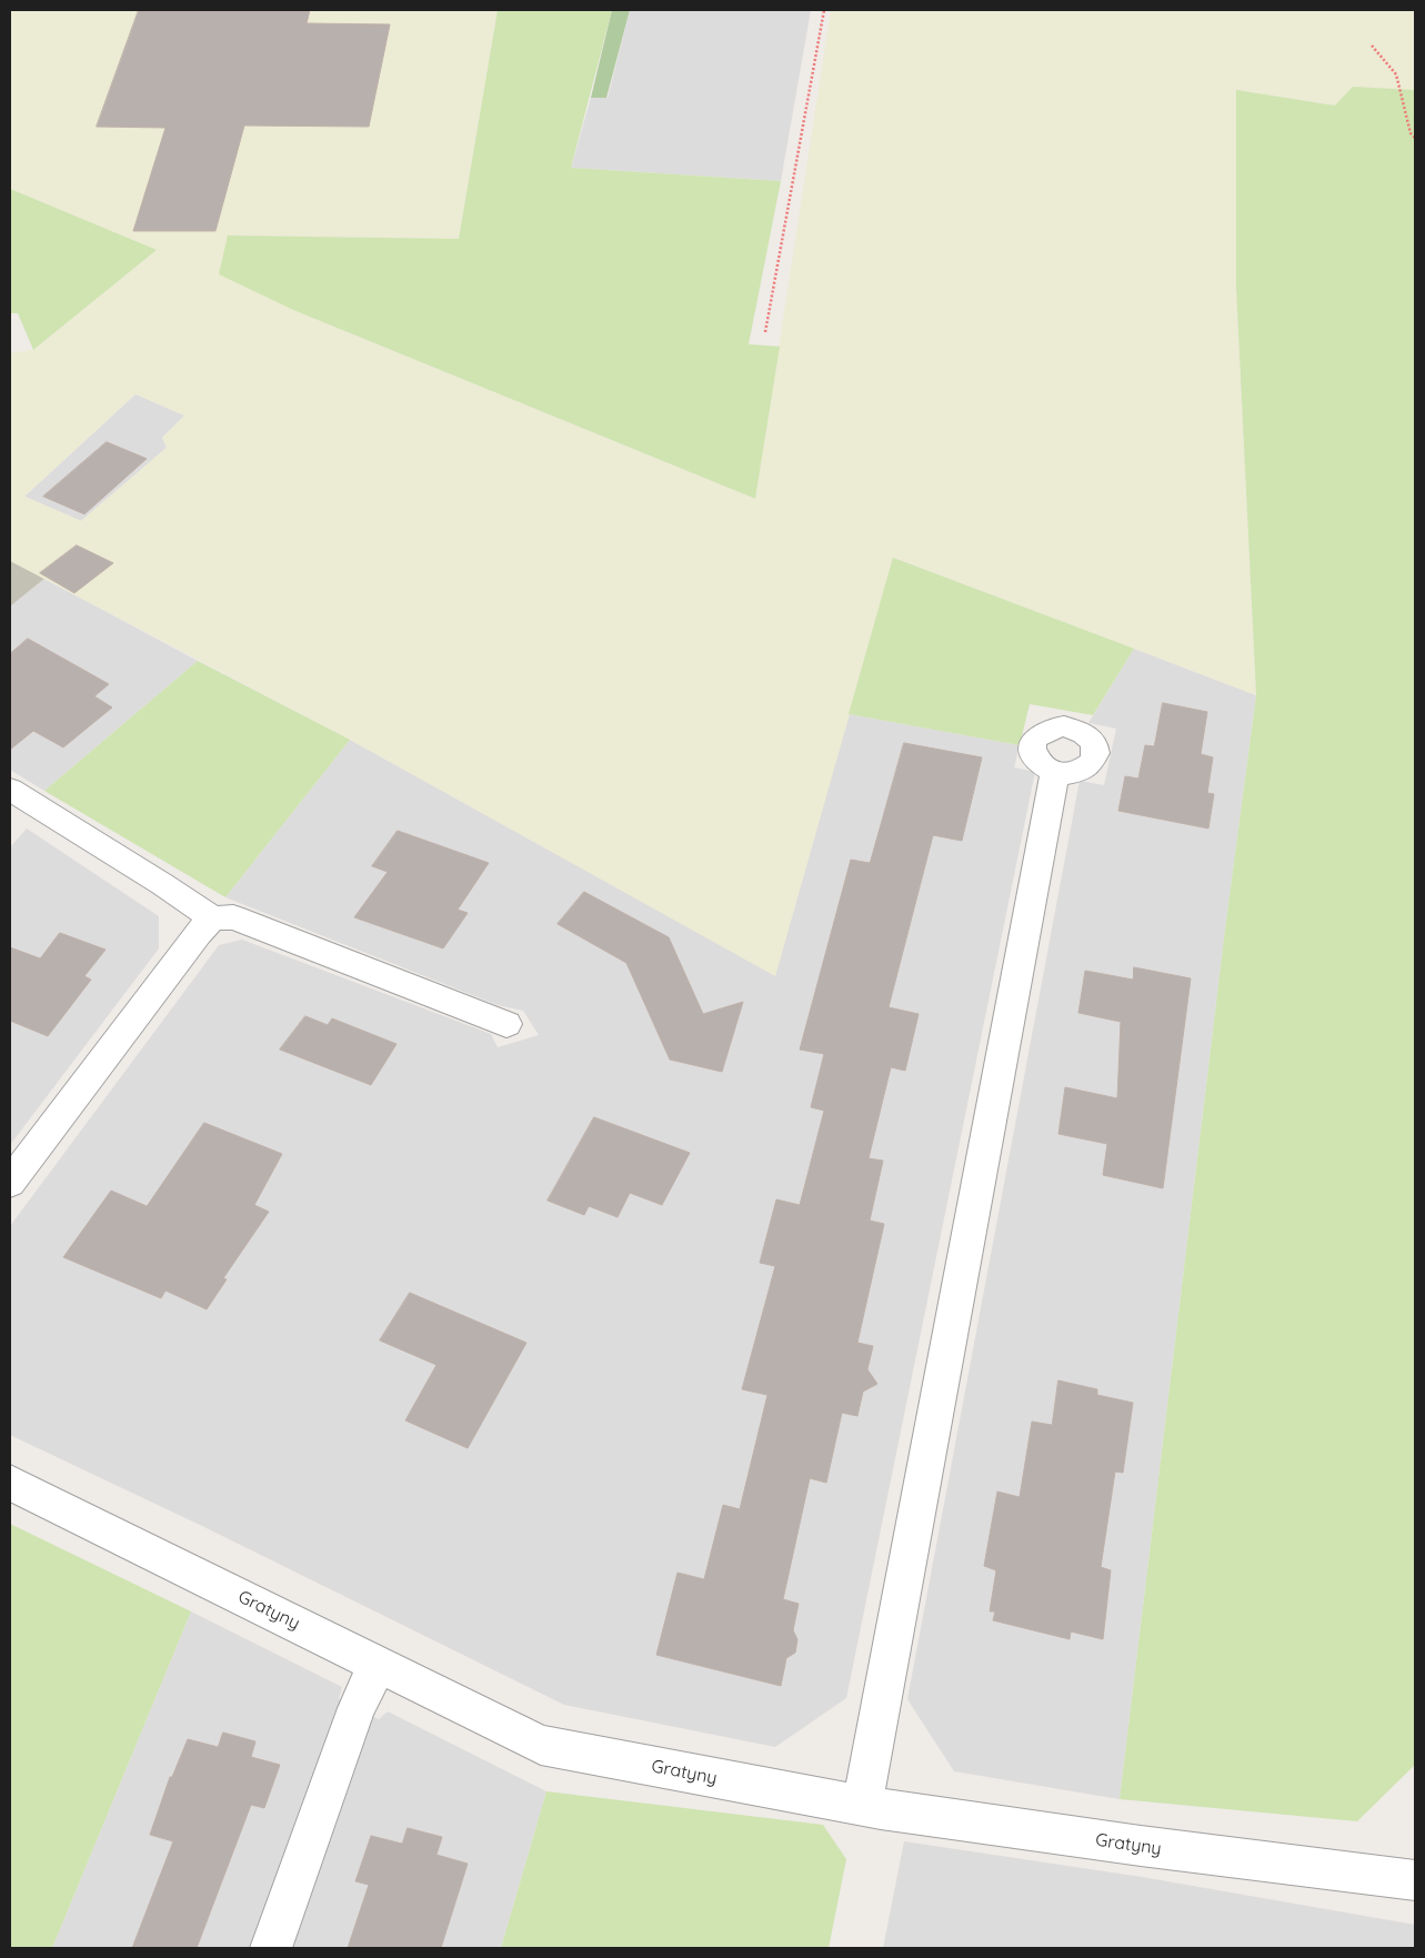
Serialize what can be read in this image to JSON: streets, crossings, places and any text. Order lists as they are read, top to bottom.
{
  "streets": {
    "street": ["Gratyny"]
  }
}
